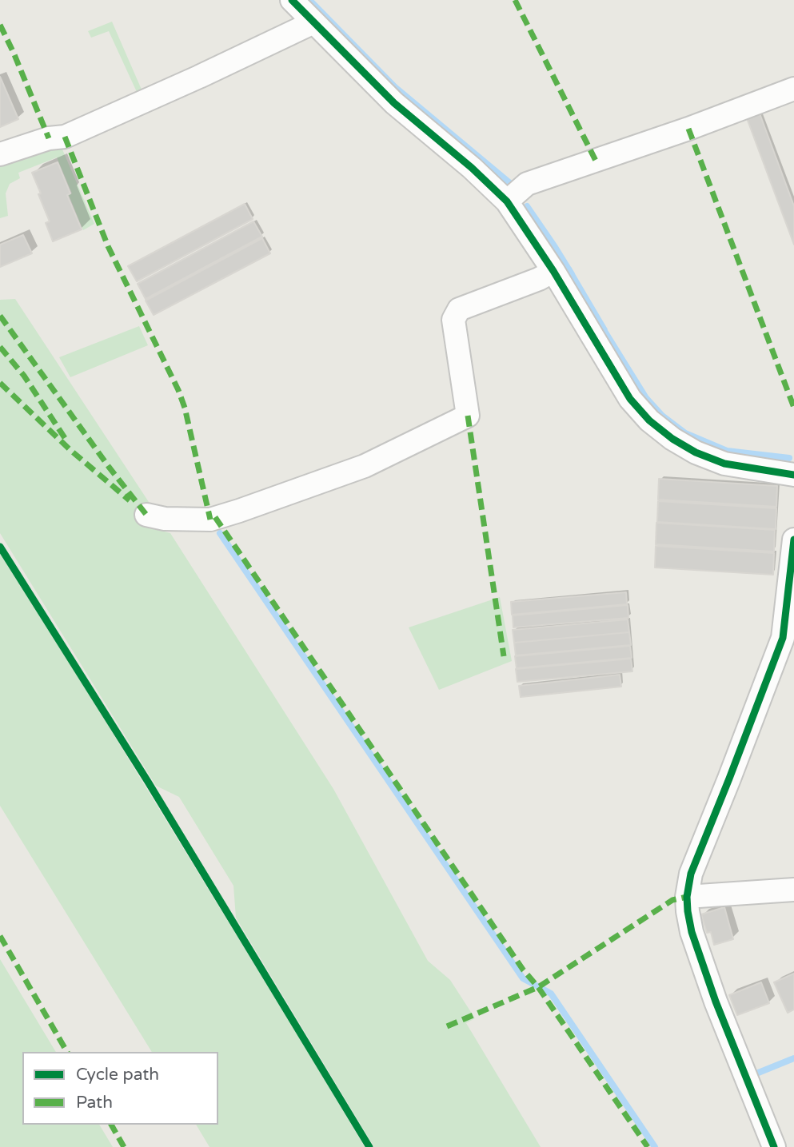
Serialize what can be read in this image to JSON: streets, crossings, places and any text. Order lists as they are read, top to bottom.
{
  "legend": ["Cycle path", "Path"]
}
